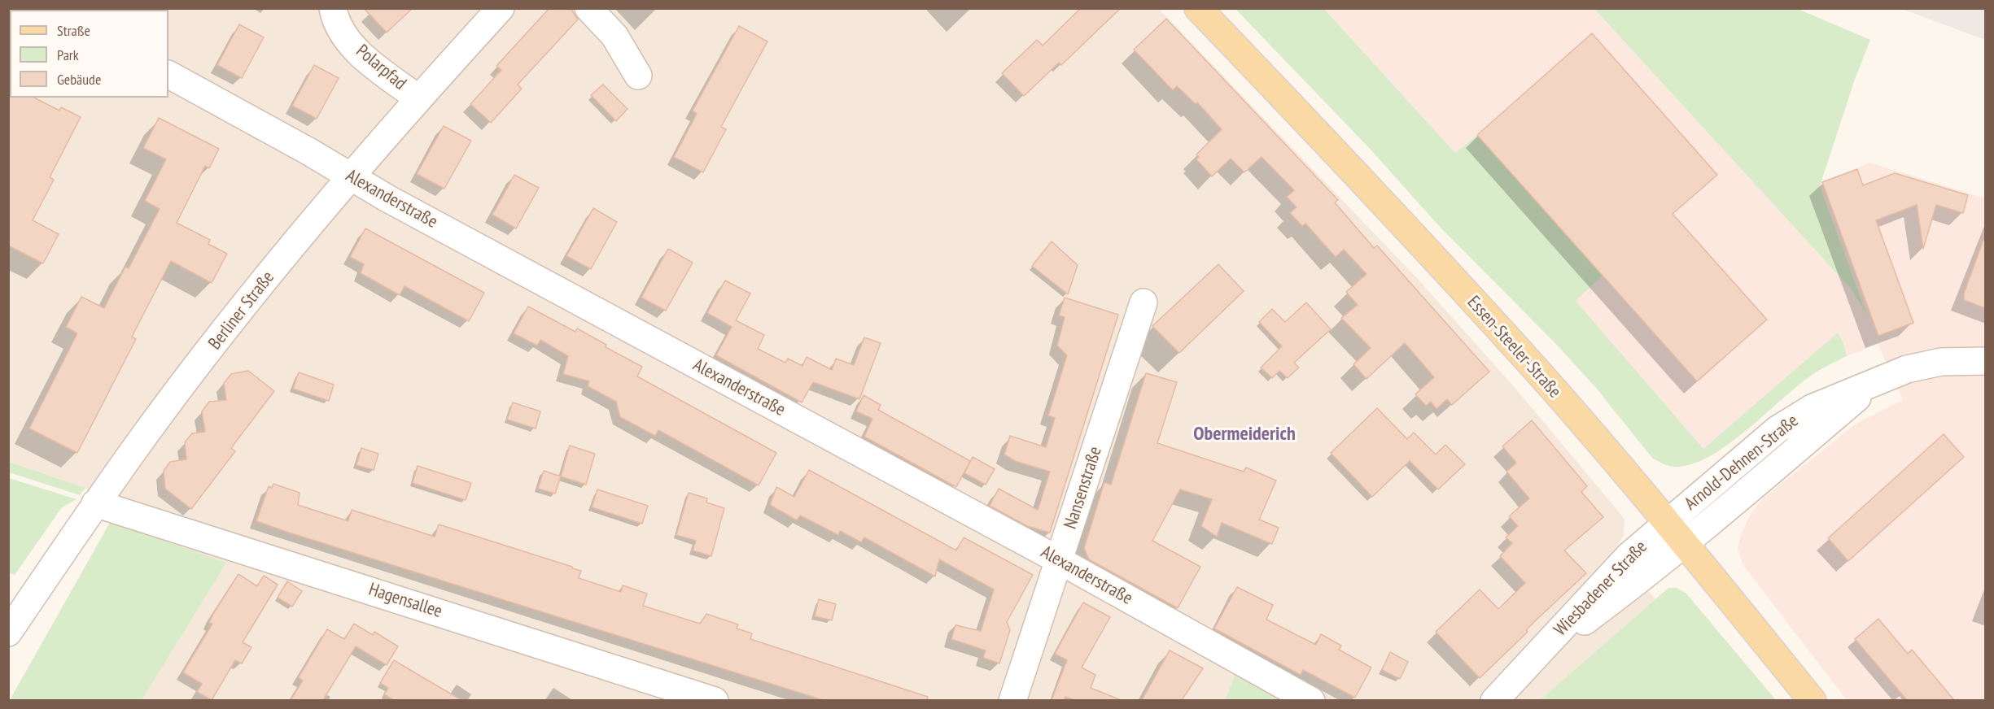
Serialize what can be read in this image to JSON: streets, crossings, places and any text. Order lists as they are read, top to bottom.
{
  "streets": {
    "main road": ["Essen-Steeler-Straße"],
    "street": [
      "Polarpfad",
      "Alexanderstraße",
      "Berliner Straße",
      "Arnold-Dehnen-Straße",
      "Nansenstraße",
      "Wiesbadener Straße",
      "Hagensallee"
    ]
  },
  "crossings": [
    ["Polarpfad", "Berliner Straße"],
    ["Alexanderstraße", "Berliner Straße"],
    ["Alexanderstraße", "Nansenstraße"],
    ["Berliner Straße", "Hagensallee"],
    ["Essen-Steeler-Straße", "Arnold-Dehnen-Straße"],
    ["Essen-Steeler-Straße", "Wiesbadener Straße"],
    ["Arnold-Dehnen-Straße", "Wiesbadener Straße"]
  ],
  "districts": ["Obermeiderich"],
  "legend": ["Straße", "Park", "Gebäude"]
}
